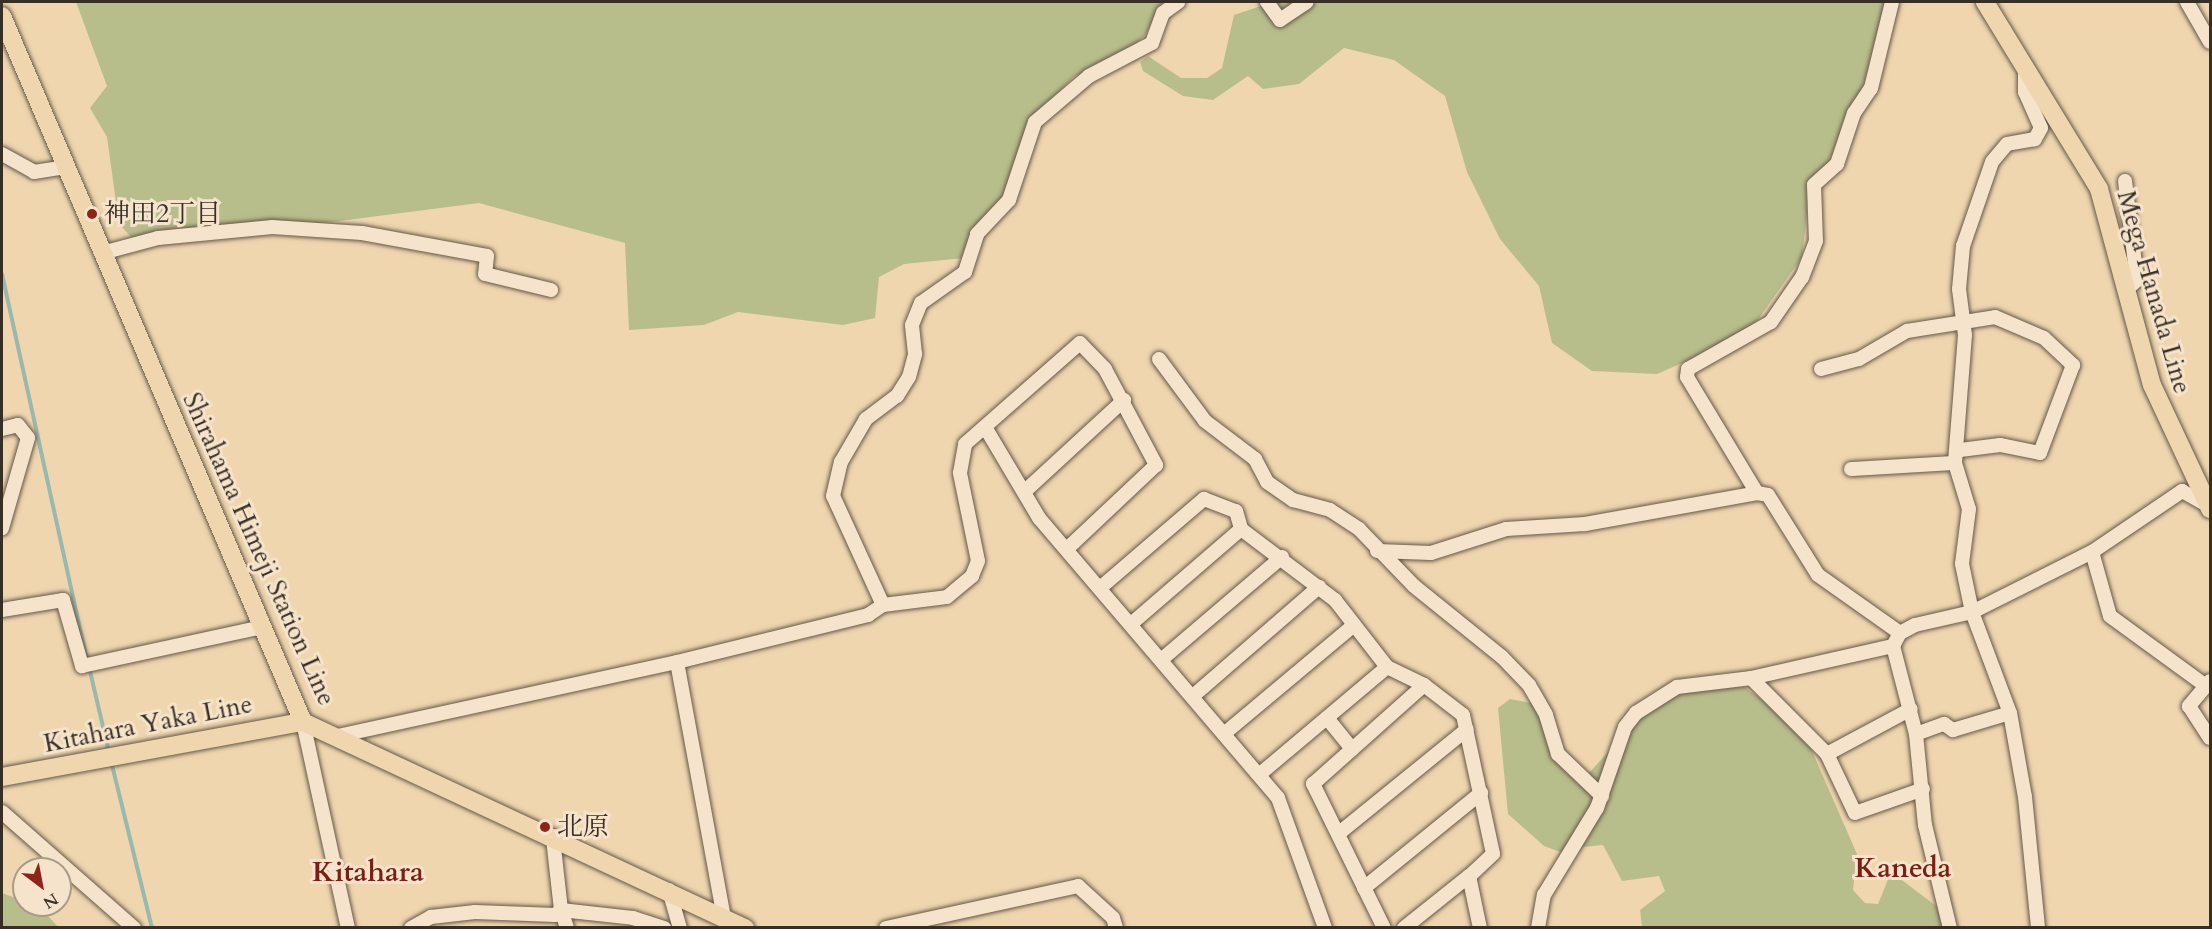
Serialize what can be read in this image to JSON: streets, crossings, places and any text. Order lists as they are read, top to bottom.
{
  "streets": {
    "main road": ["Mega Hanada Line", "Shirahama Himeji Station Line", "Kitahara Yaka Line"]
  },
  "crossings": [
    ["Shirahama Himeji Station Line", "Kitahara Yaka Line"]
  ],
  "districts": ["Kaneda", "Kitahara"],
  "places": ["神田2丁目", "北原"],
  "north": "bottom right"
}
